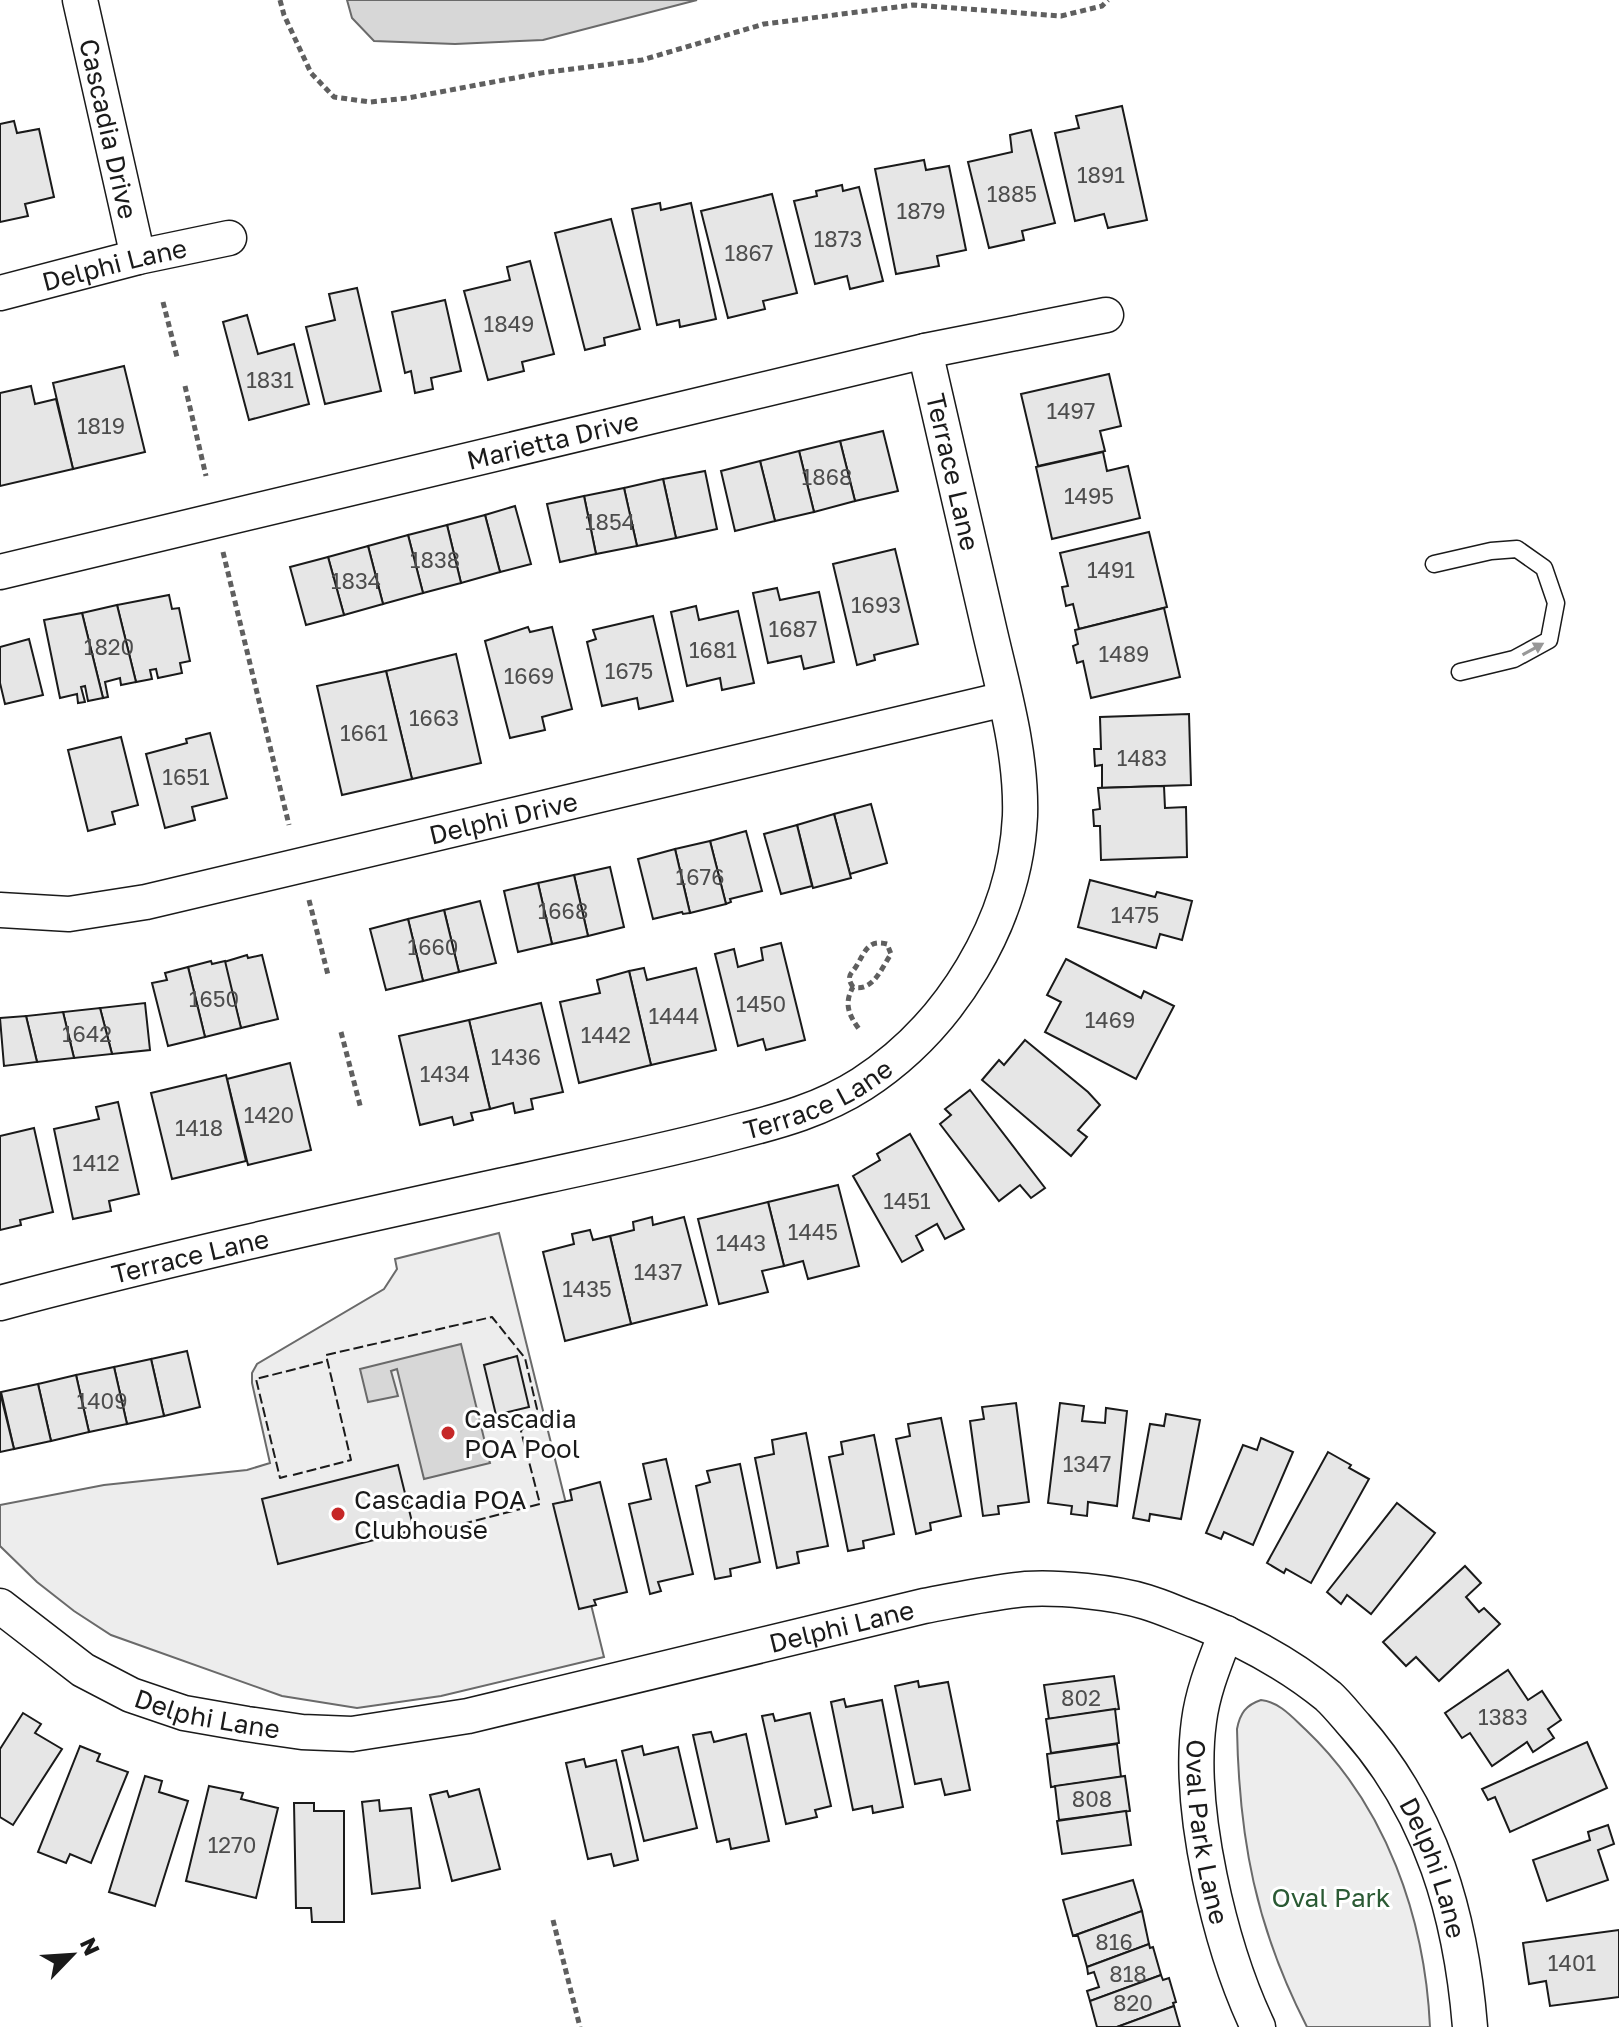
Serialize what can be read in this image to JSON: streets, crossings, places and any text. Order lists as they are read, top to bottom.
{
  "streets": {
    "street": [
      "Cascadia Drive",
      "Delphi Lane",
      "Marietta Drive",
      "Terrace Lane",
      "Delphi Drive",
      "Oval Park Lane"
    ]
  },
  "crossings": [
    ["Cascadia Drive", "Delphi Lane"],
    ["Delphi Lane", "Oval Park Lane"],
    ["Marietta Drive", "Terrace Lane"],
    ["Terrace Lane", "Delphi Drive"]
  ],
  "parks": ["Oval Park"],
  "places": ["Cascadia POA Pool", "Cascadia POA Clubhouse"],
  "house_numbers": [
    "1891",
    "1885",
    "1879",
    "1873",
    "1867",
    "1849",
    "1831",
    "1497",
    "1819",
    "1868",
    "1495",
    "1854",
    "1838",
    "1491",
    "1834",
    "1693",
    "1687",
    "1820",
    "1681",
    "1489",
    "1675",
    "1669",
    "1663",
    "1661",
    "1483",
    "1651",
    "1676",
    "1668",
    "1475",
    "1660",
    "1650",
    "1450",
    "1444",
    "1469",
    "1642",
    "1442",
    "1436",
    "1434",
    "1420",
    "1418",
    "1412",
    "1451",
    "1445",
    "1443",
    "1437",
    "1435",
    "1409",
    "1347",
    "802",
    "1383",
    "808",
    "1270",
    "816",
    "1401",
    "818",
    "820"
  ],
  "north": "top right"
}
